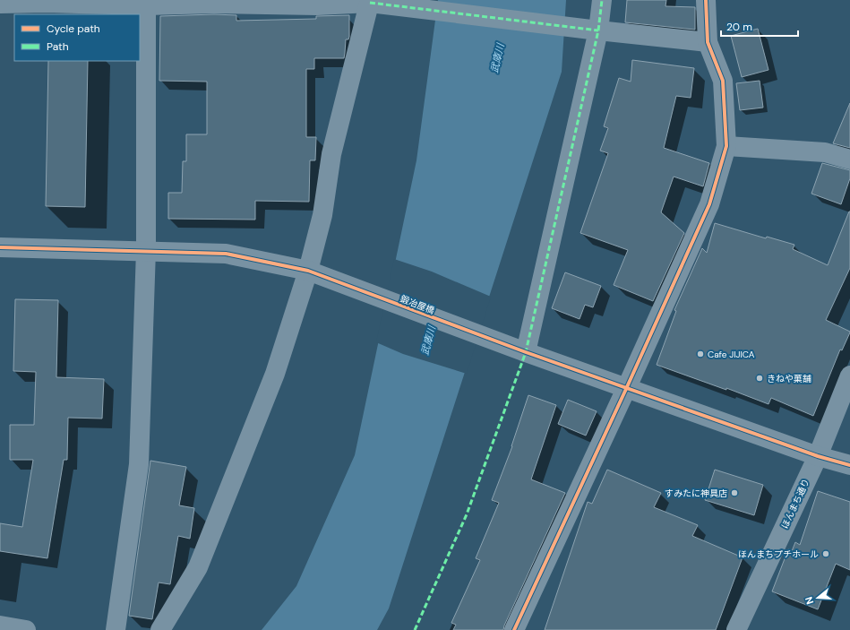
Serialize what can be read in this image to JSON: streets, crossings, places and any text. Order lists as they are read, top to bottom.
{
  "streets": {
    "street": ["鍛冶屋橋", "ほんまち通り"]
  },
  "crossings": [
    ["鍛冶屋橋", "ほんまち通り"]
  ],
  "water": ["武庫川"],
  "places": [
    "Cafe JIJICA",
    "きねや菓舗",
    "すみたに神具店",
    "ほんまちプチホール"
  ],
  "legend": ["Cycle path", "Path"],
  "scale_bar": "20 m",
  "north": "left"
}
